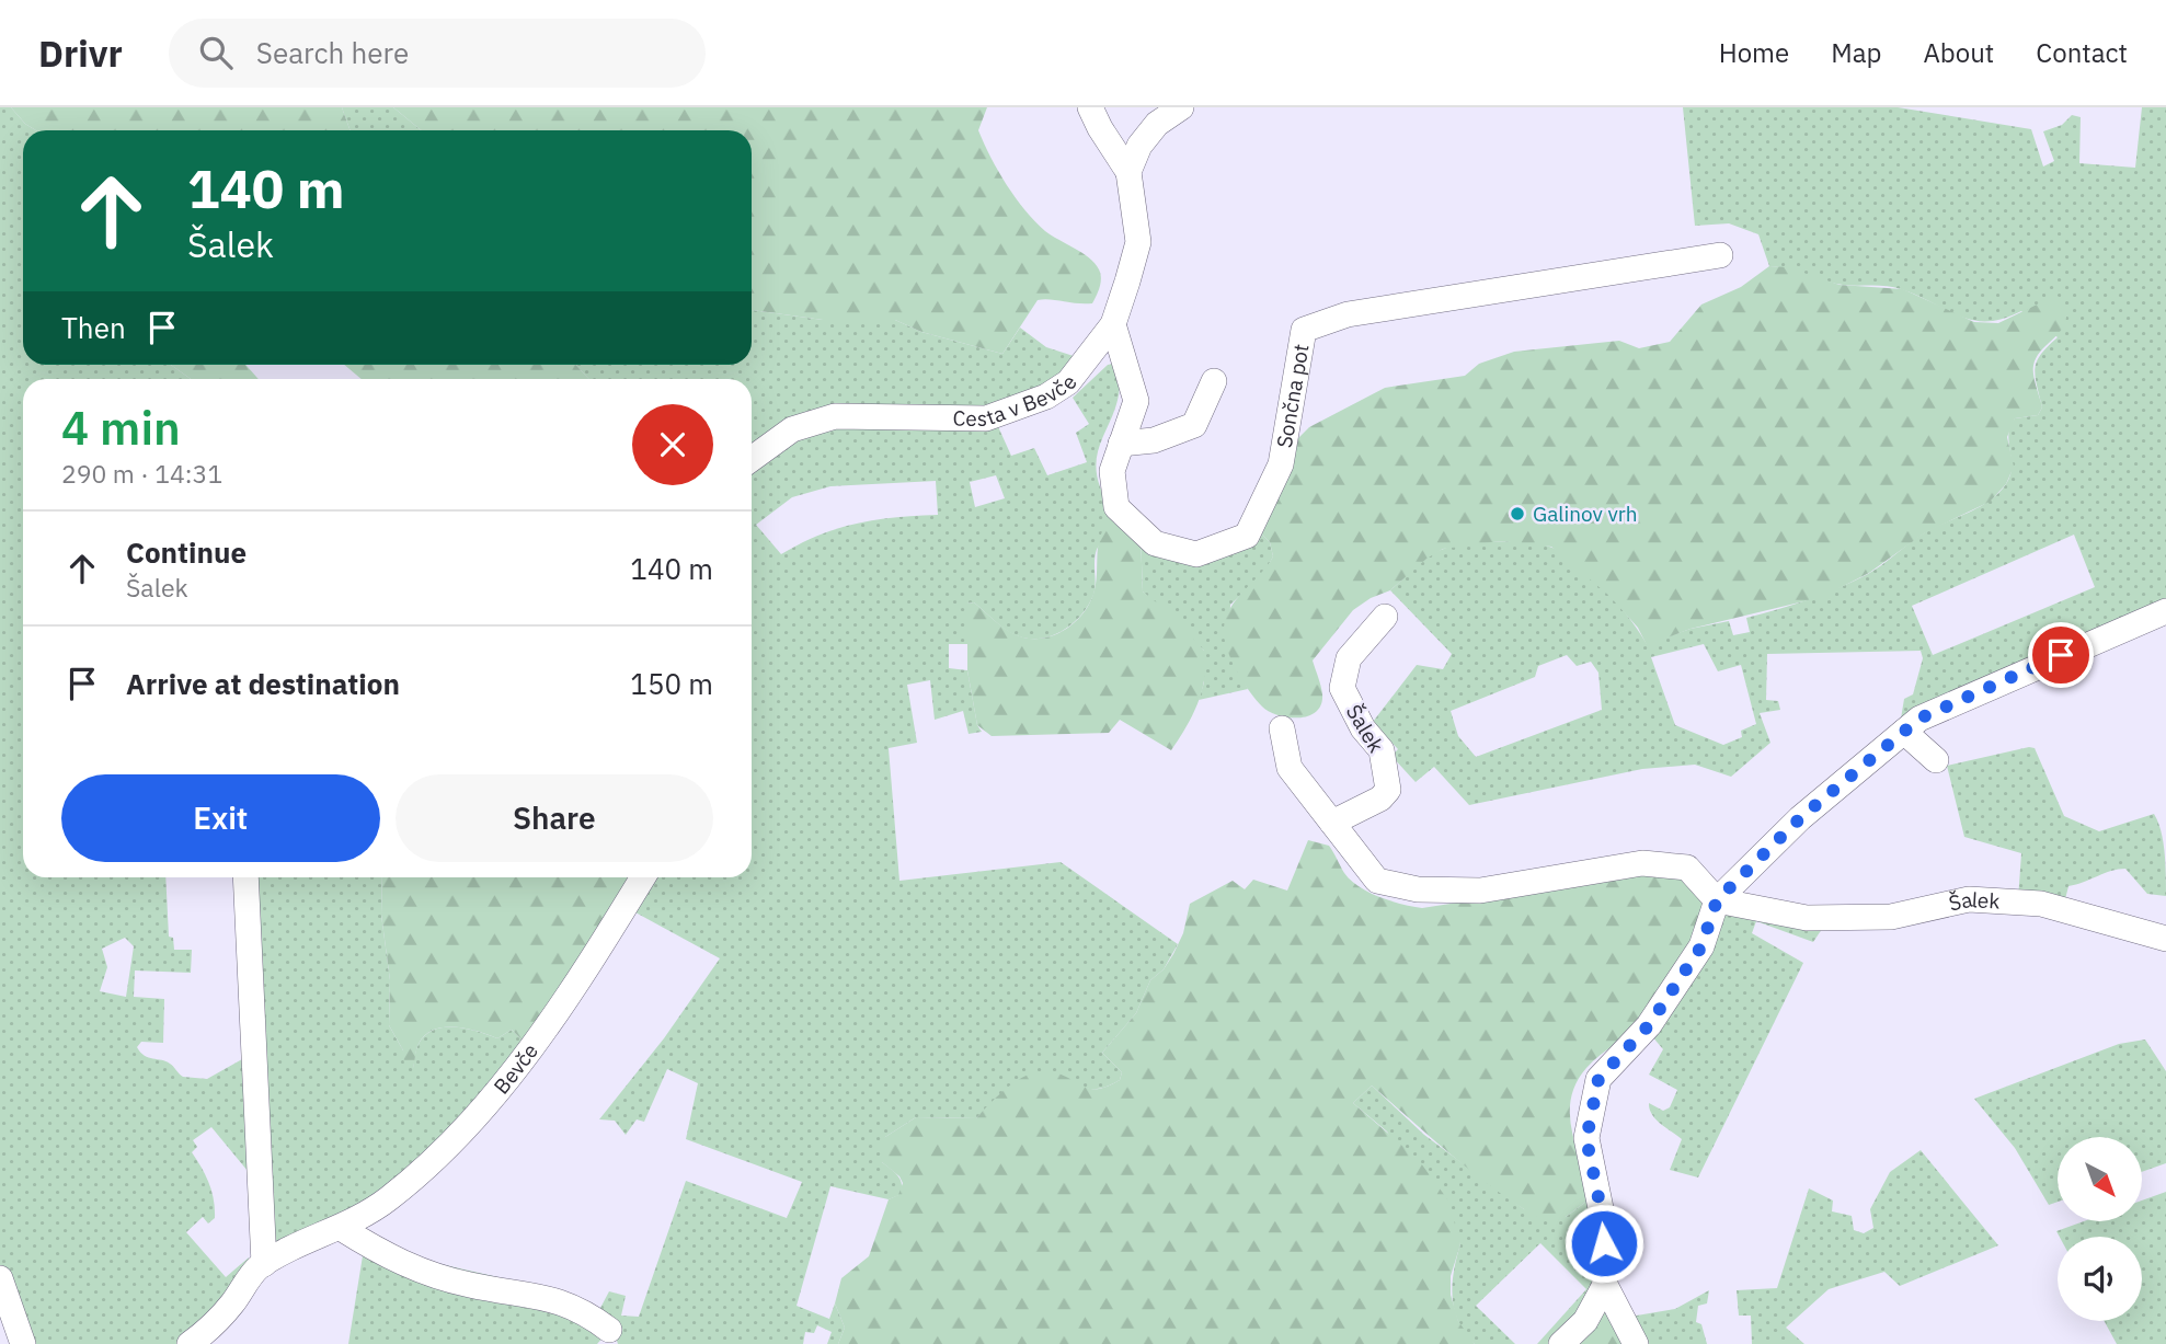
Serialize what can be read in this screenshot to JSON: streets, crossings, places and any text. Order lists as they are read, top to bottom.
{
  "streets": {
    "street": [
      "Cesta v Bevče",
      "Sončna pot",
      "Šalek",
      "Bevče"
    ]
  },
  "crossings": [
    ["Cesta v Bevče", "Sončna pot"]
  ],
  "places": ["Galinov vrh"],
  "north": "bottom right",
  "page": {
    "header": "Drivr",
    "search": "Search here",
    "nav": [
      "Home",
      "Map",
      "About",
      "Contact"
    ],
    "turn": ["140 m", "Šalek"],
    "then": "Then",
    "heading": ["4 min", "290 m · 14:31"],
    "list": [
      {
        "name": "Continue",
        "note": "Šalek",
        "value": "140 m"
      },
      {
        "name": "Arrive at destination",
        "value": "150 m"
      }
    ],
    "buttons": ["Exit", "Share"]
  }
}
